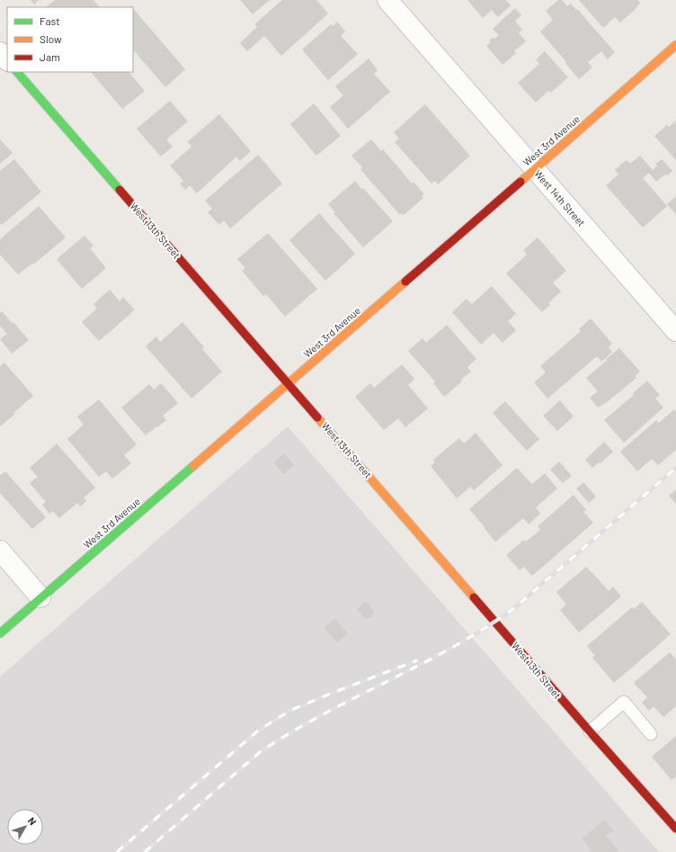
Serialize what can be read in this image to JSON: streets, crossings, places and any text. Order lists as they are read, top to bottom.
{
  "streets": {
    "street": ["West 3rd Avenue", "West 14th Street", "West 13th Street"]
  },
  "crossings": [
    ["West 3rd Avenue", "West 14th Street"],
    ["West 3rd Avenue", "West 13th Street"]
  ],
  "legend": ["Fast", "Slow", "Jam"],
  "north": "top right"
}
